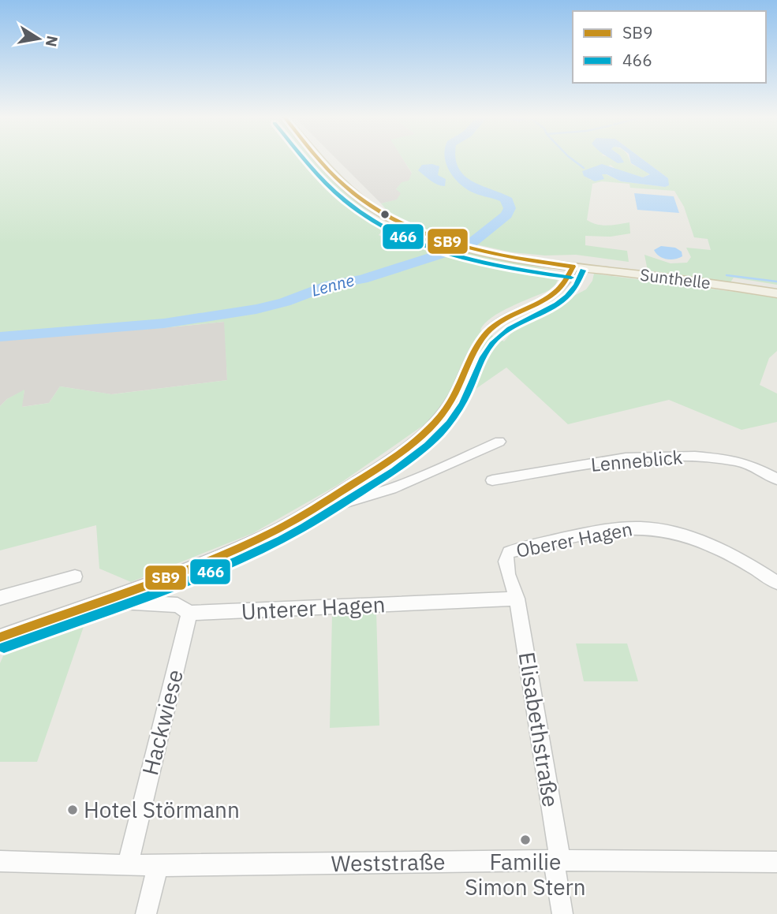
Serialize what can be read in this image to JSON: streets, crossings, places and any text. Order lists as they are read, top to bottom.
{
  "streets": {
    "main road": ["Sunthelle"],
    "street": [
      "Lenneblick",
      "Oberer Hagen",
      "Unterer Hagen",
      "Hackwiese",
      "Elisabethstraße",
      "Weststraße"
    ]
  },
  "crossings": [
    ["Oberer Hagen", "Unterer Hagen"],
    ["Oberer Hagen", "Elisabethstraße"],
    ["Unterer Hagen", "Hackwiese"],
    ["Unterer Hagen", "Elisabethstraße"],
    ["Hackwiese", "Weststraße"],
    ["Elisabethstraße", "Weststraße"]
  ],
  "water": ["Lenne"],
  "places": ["Hotel Störmann", "Familie Simon Stern"],
  "lines": ["transit line SB9", "transit line 466"],
  "legend": ["SB9", "466"],
  "north": "right"
}
